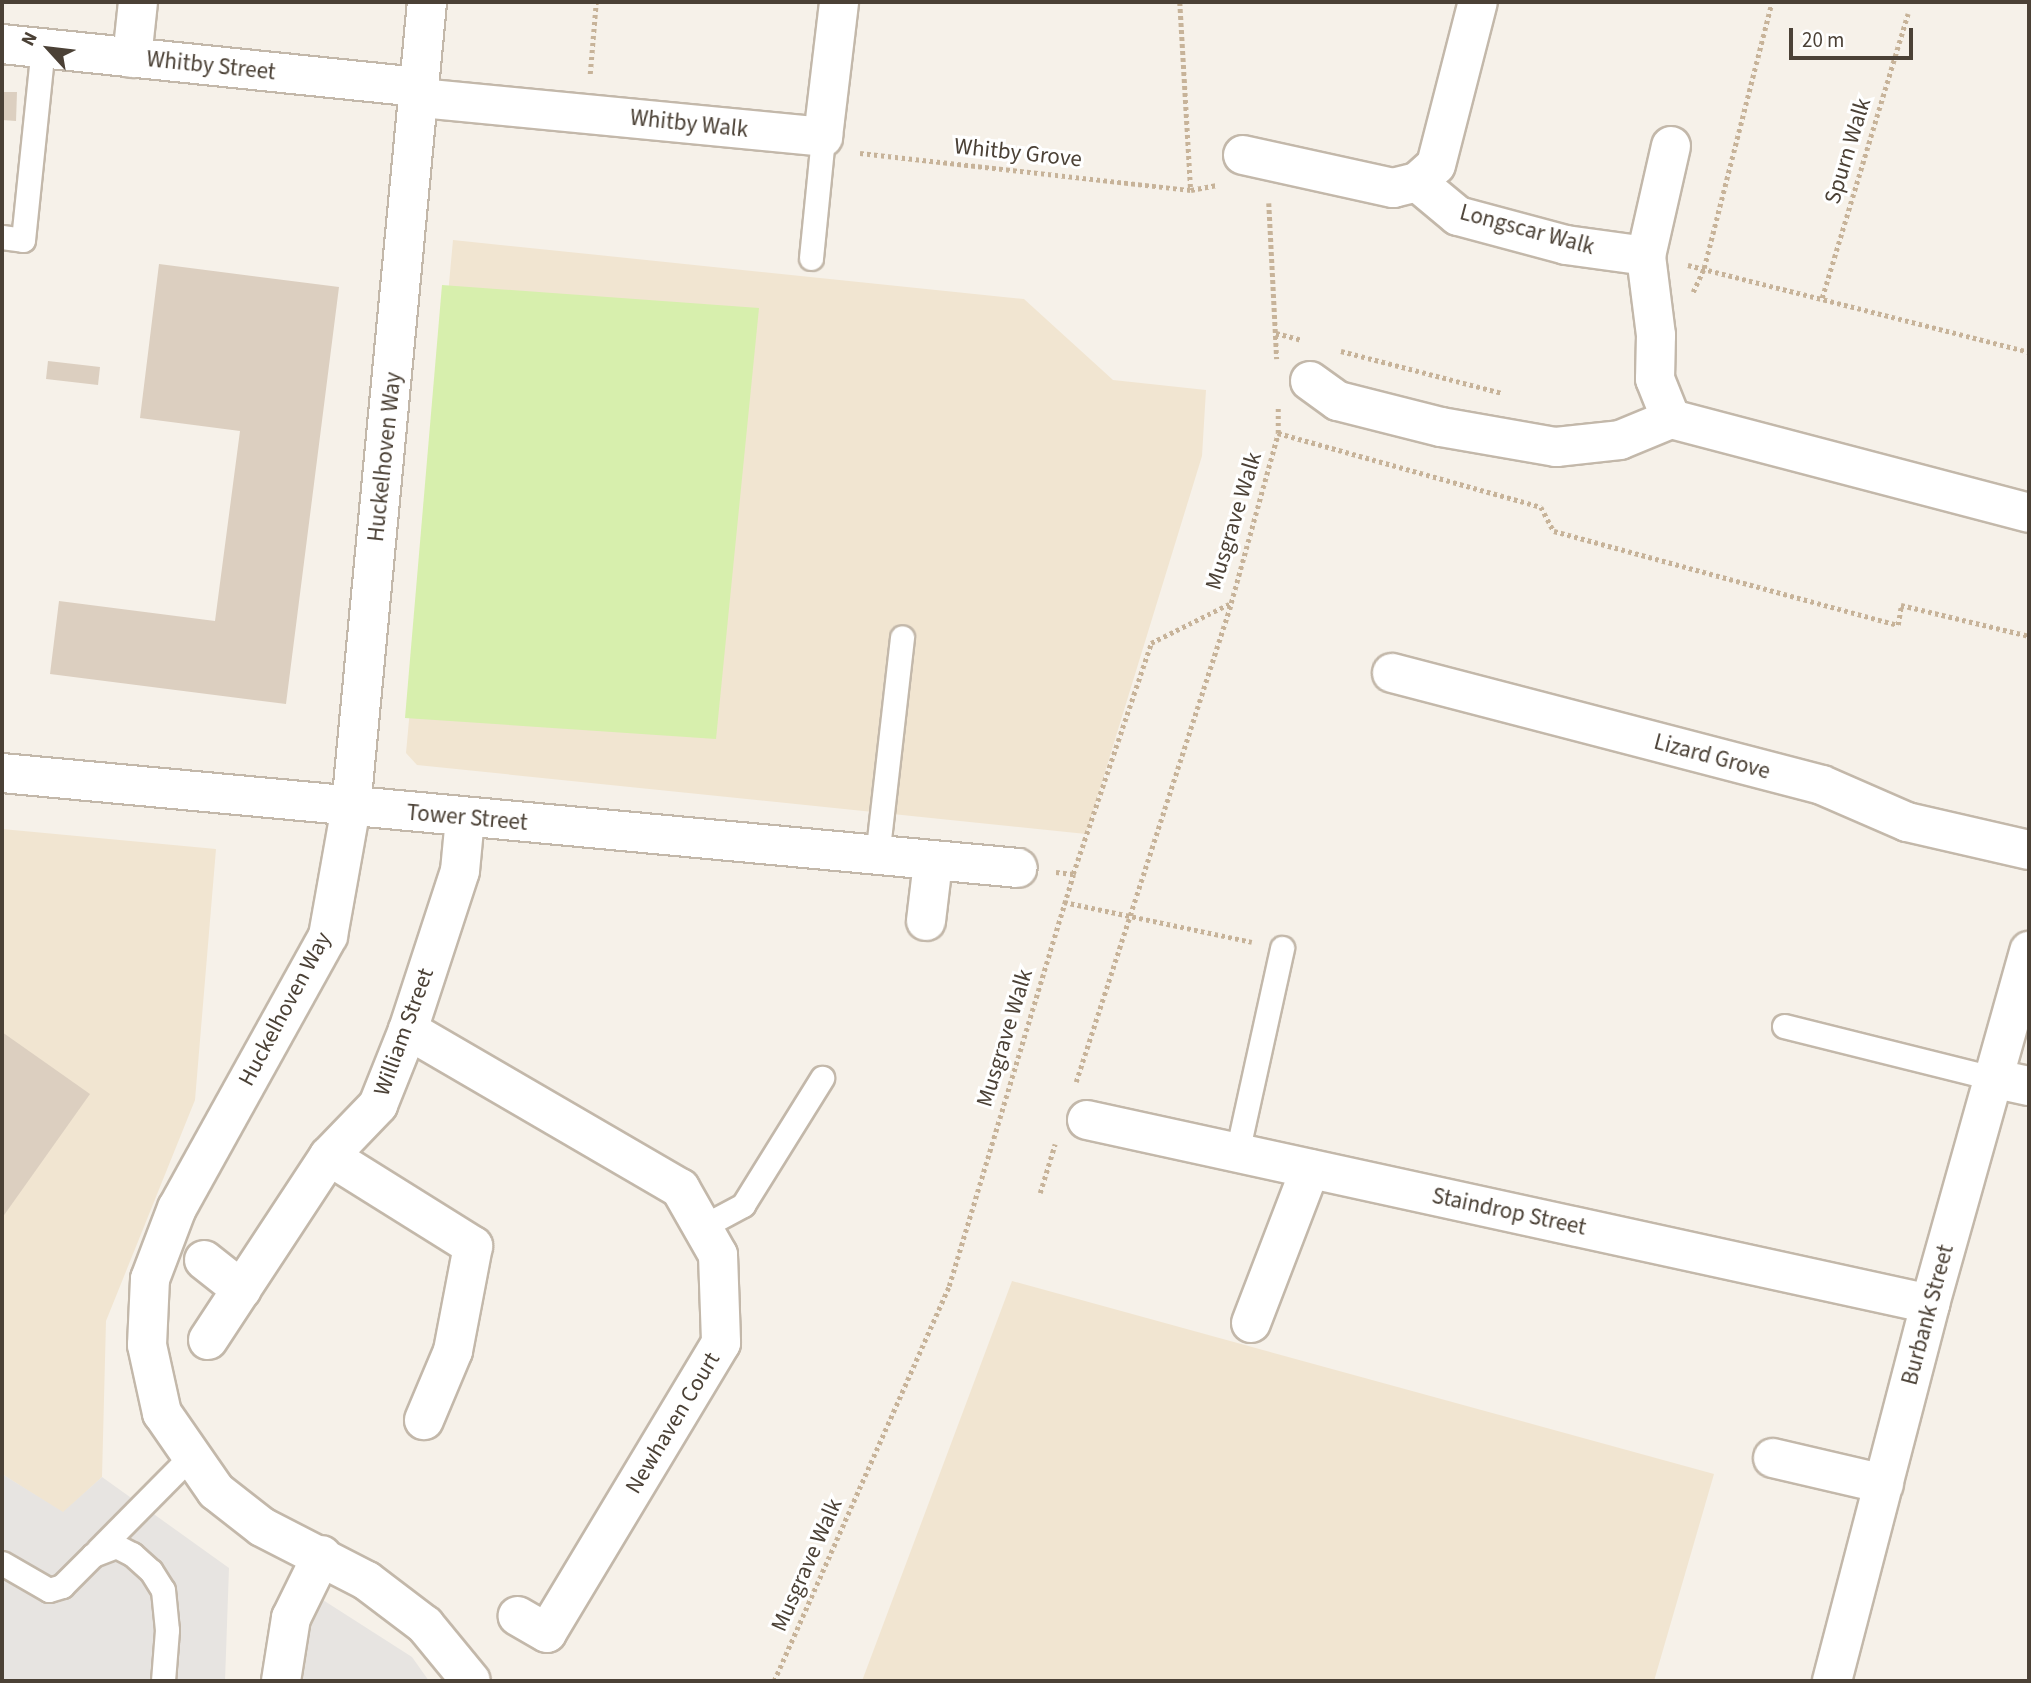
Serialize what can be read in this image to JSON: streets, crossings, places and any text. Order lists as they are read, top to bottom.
{
  "streets": {
    "street": [
      "Whitby Street",
      "Whitby Walk",
      "Longscar Walk",
      "Huckelhoven Way",
      "Lizard Grove",
      "Tower Street",
      "William Street",
      "Staindrop Street",
      "Burbank Street",
      "Newhaven Court"
    ],
    "path": ["Spurn Walk", "Whitby Grove", "Musgrave Walk"]
  },
  "crossings": [
    ["Whitby Street", "Whitby Walk"],
    ["Whitby Street", "Huckelhoven Way"],
    ["Whitby Walk", "Whitby Grove"],
    ["Whitby Walk", "Huckelhoven Way"],
    ["Huckelhoven Way", "Tower Street"],
    ["Tower Street", "William Street"],
    ["William Street", "Newhaven Court"],
    ["Staindrop Street", "Burbank Street"]
  ],
  "scale_bar": "20 m",
  "north": "top left"
}
